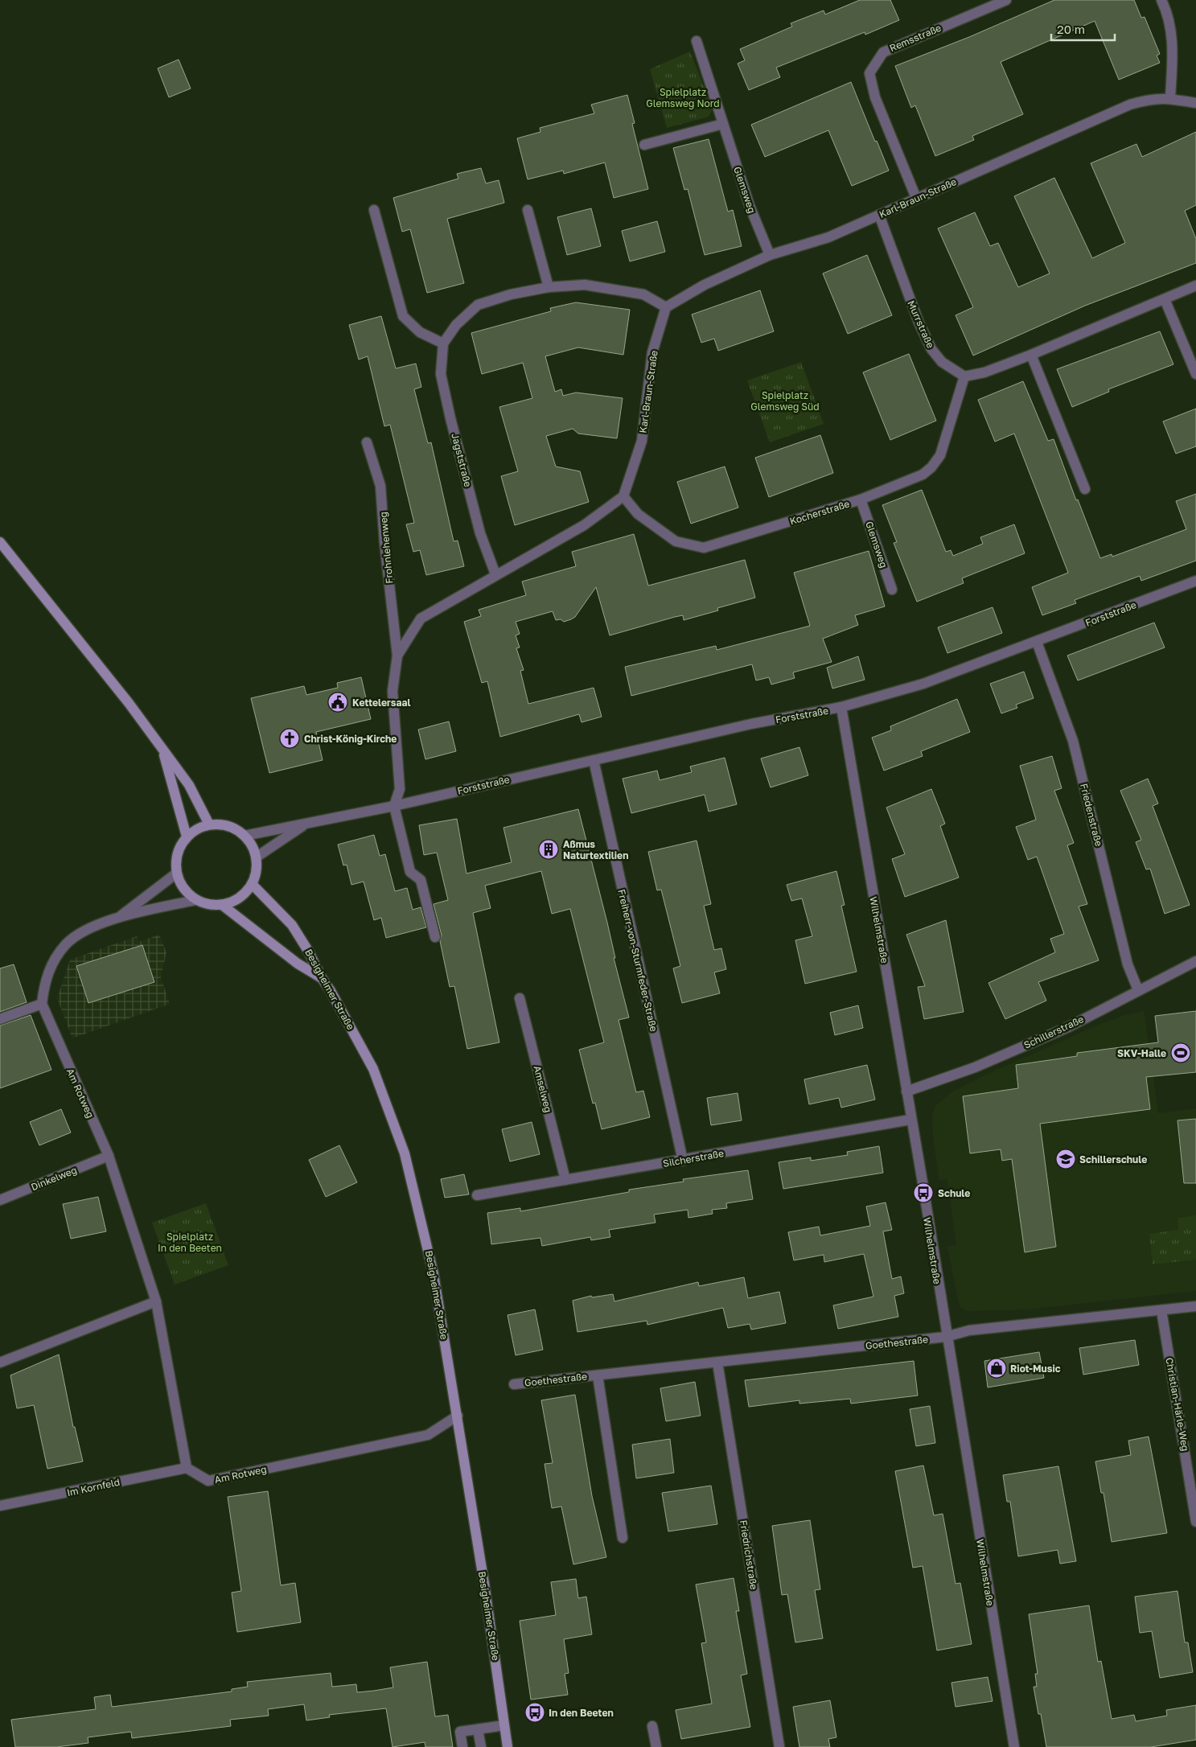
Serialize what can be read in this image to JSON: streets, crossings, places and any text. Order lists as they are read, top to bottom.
{
  "streets": {
    "main road": ["Besigheimer Straße"],
    "street": [
      "Remsstraße",
      "Glemsweg",
      "Karl-Braun-Straße",
      "Murrstraße",
      "Jagststraße",
      "Kocherstraße",
      "Frohnlehenweg",
      "Forststraße",
      "Friedenstraße",
      "Wilhelmstraße",
      "Freiherr-von-Sturmfeder-Straße",
      "Schillerstraße",
      "Amselweg",
      "Am Rotweg",
      "Silcherstraße",
      "Dinkelweg",
      "Goethestraße",
      "Christian-Härle-Weg",
      "Im Kornfeld",
      "Friedrichstraße"
    ]
  },
  "crossings": [
    ["Remsstraße", "Karl-Braun-Straße"],
    ["Glemsweg", "Karl-Braun-Straße"],
    ["Glemsweg", "Kocherstraße"],
    ["Karl-Braun-Straße", "Murrstraße"],
    ["Karl-Braun-Straße", "Kocherstraße"],
    ["Murrstraße", "Kocherstraße"],
    ["Forststraße", "Friedenstraße"],
    ["Forststraße", "Wilhelmstraße"],
    ["Forststraße", "Freiherr-von-Sturmfeder-Straße"],
    ["Forststraße", "Besigheimer Straße"],
    ["Friedenstraße", "Schillerstraße"],
    ["Wilhelmstraße", "Schillerstraße"],
    ["Wilhelmstraße", "Silcherstraße"],
    ["Wilhelmstraße", "Goethestraße"],
    ["Freiherr-von-Sturmfeder-Straße", "Silcherstraße"],
    ["Besigheimer Straße", "Am Rotweg"],
    ["Amselweg", "Silcherstraße"],
    ["Am Rotweg", "Dinkelweg"],
    ["Am Rotweg", "Im Kornfeld"],
    ["Goethestraße", "Christian-Härle-Weg"],
    ["Goethestraße", "Friedrichstraße"]
  ],
  "parks": ["Spielplatz Glemsweg Nord", "Spielplatz Glemsweg Süd", "Spielplatz In den Beeten"],
  "places": {
    "public building": ["Kettelersaal"],
    "church": ["Christ-König-Kirche"],
    "building": ["Aßmus Naturtextilien"],
    "sports": ["SKV-Halle"],
    "school or university": ["Schillerschule"],
    "bus stop": ["Schule", "In den Beeten"],
    "shop": ["Riot-Music"]
  },
  "scale_bar": "20 m"
}
